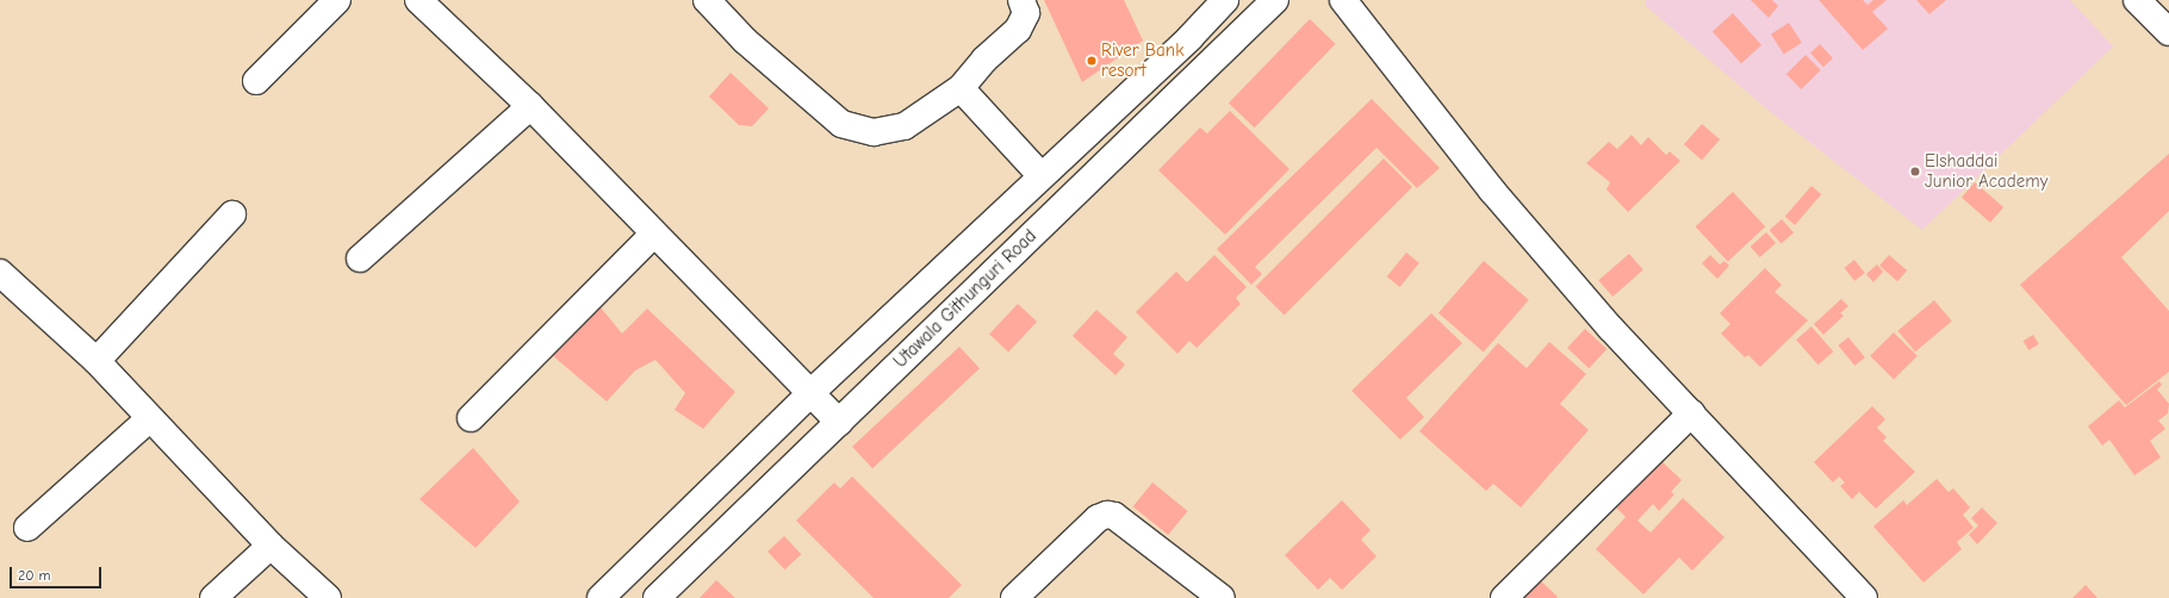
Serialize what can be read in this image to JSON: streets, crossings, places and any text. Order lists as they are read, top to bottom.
{
  "streets": {
    "street": ["Utawala Githunguri Road"]
  },
  "places": ["River Bank resort", "Elshaddai Junior Academy"],
  "scale_bar": "20 m"
}
